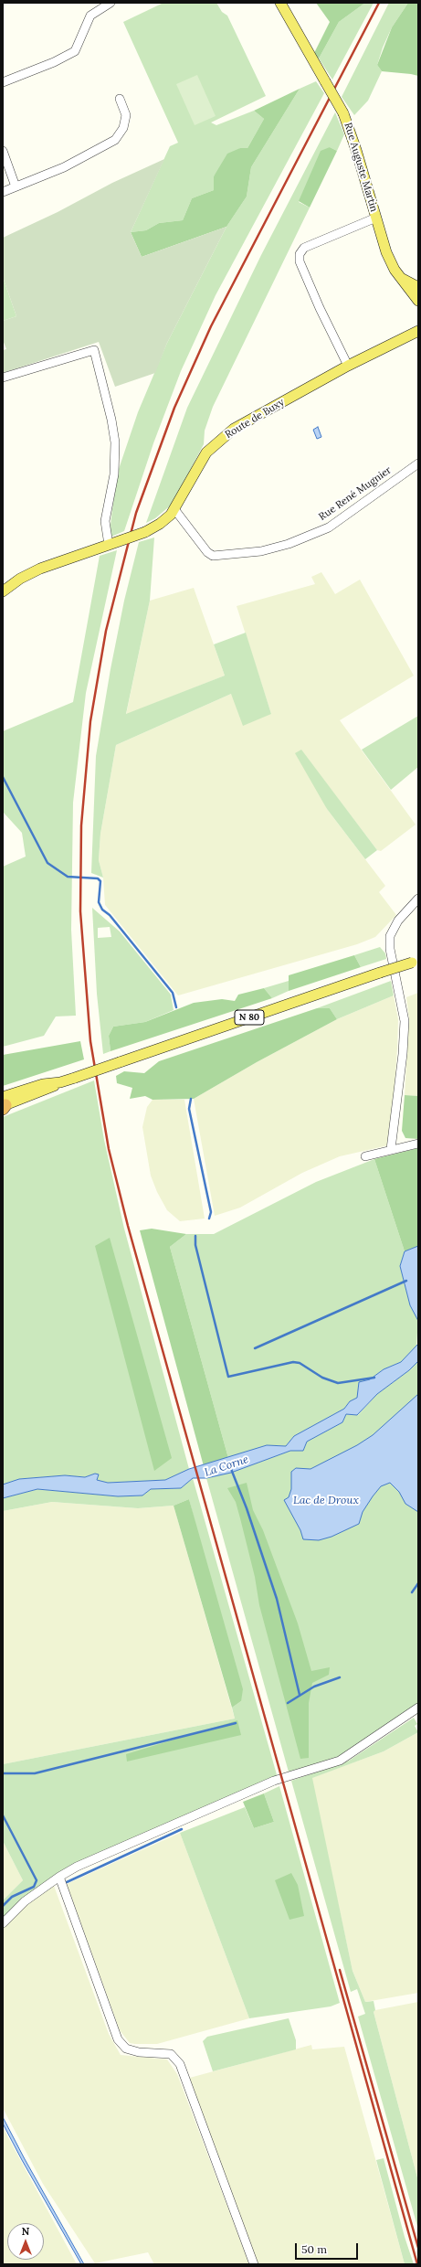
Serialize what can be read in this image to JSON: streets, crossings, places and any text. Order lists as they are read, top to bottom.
{
  "streets": {
    "main road": ["Rue Auguste Martin", "Route de Buxy", "N 80"],
    "street": ["Rue René Mugnier"]
  },
  "crossings": [
    ["Route de Buxy", "Rue René Mugnier"]
  ],
  "water": ["La Corne", "Lac de Droux"],
  "scale_bar": "50 m",
  "north": "top"
}
